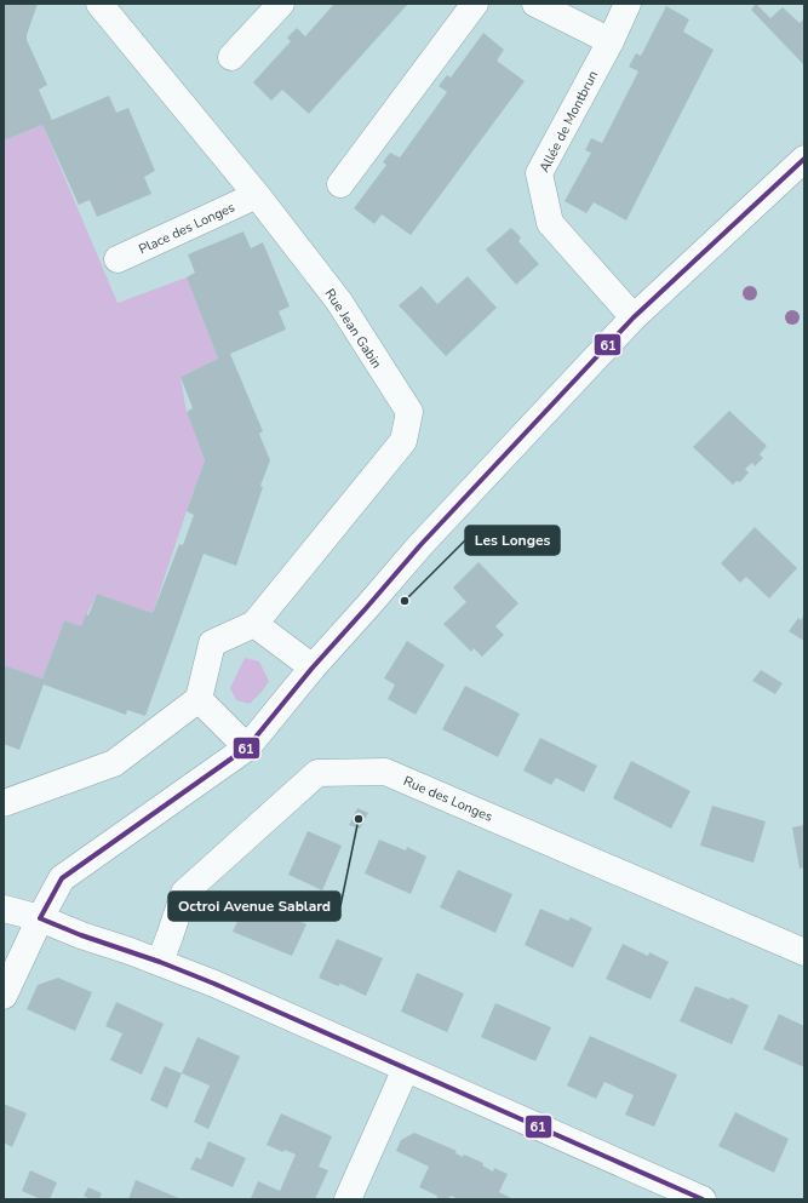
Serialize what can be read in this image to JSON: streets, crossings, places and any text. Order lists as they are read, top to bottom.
{
  "streets": {
    "street": [
      "Allée de Montbrun",
      "Place des Longes",
      "Rue Jean Gabin",
      "Rue des Longes"
    ]
  },
  "crossings": [
    ["Place des Longes", "Rue Jean Gabin"]
  ],
  "places": ["Les Longes", "Octroi Avenue Sablard"],
  "lines": ["transit line 61"]
}
